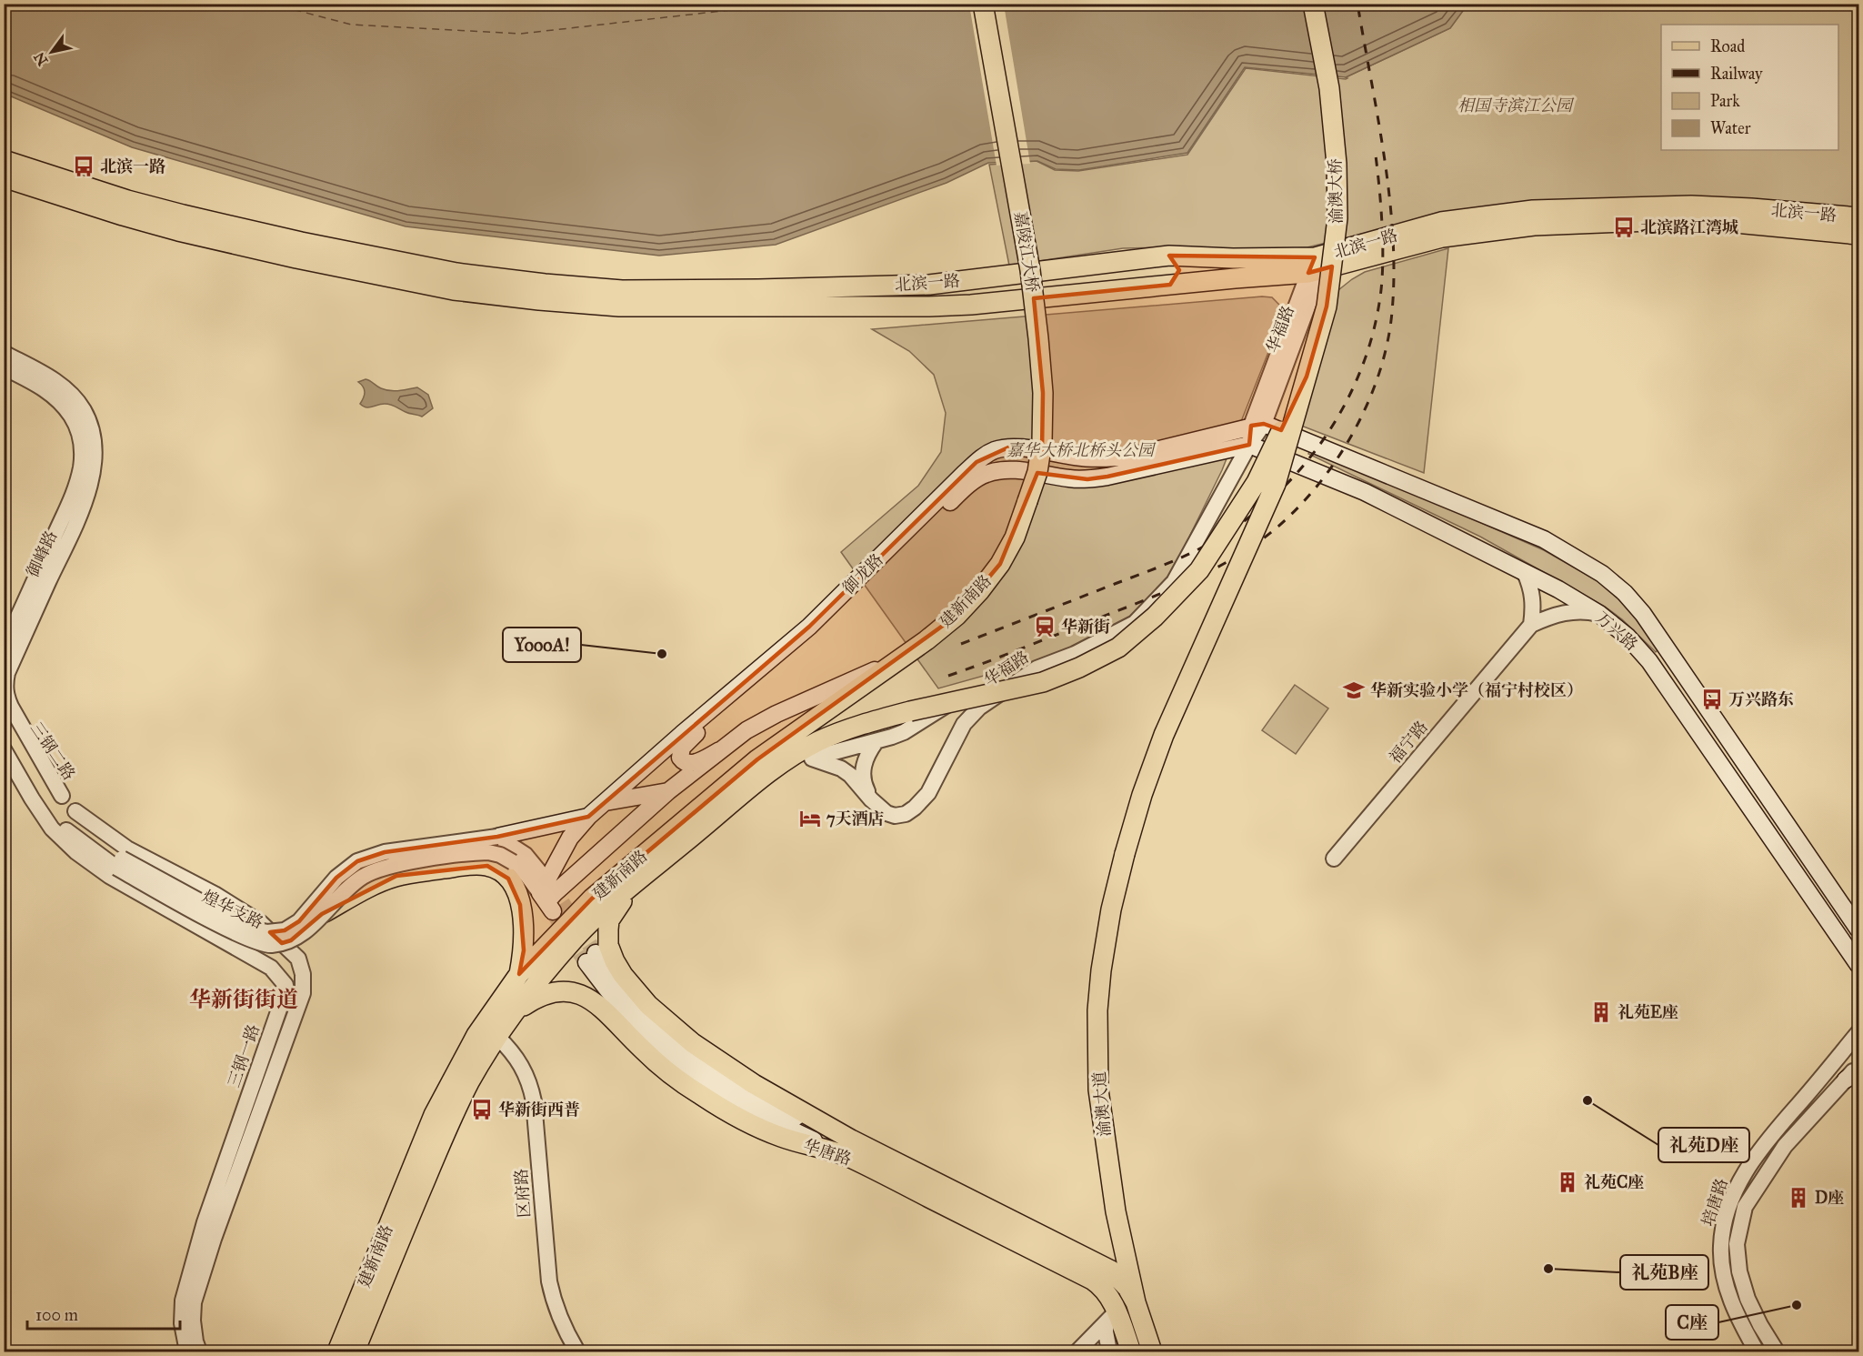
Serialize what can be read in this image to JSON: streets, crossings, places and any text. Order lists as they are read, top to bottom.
{
  "streets": {
    "main road": [
      "渝澳大桥",
      "北滨一路",
      "嘉陵江大桥",
      "御龙路",
      "建新南路",
      "万兴路",
      "渝澳大道",
      "华唐路"
    ],
    "street": [
      "华福路",
      "御峰路",
      "福宁路",
      "三钢二路",
      "煌华支路",
      "三钢一路",
      "区府路",
      "培唐路"
    ]
  },
  "crossings": [
    ["渝澳大桥", "渝澳大道"],
    ["北滨一路", "华福路"],
    ["嘉陵江大桥", "建新南路"],
    ["华福路", "御龙路"],
    ["华福路", "建新南路"],
    ["华福路", "万兴路"],
    ["御峰路", "三钢二路"],
    ["御龙路", "万兴路"],
    ["御龙路", "煌华支路"],
    ["建新南路", "华唐路"],
    ["建新南路", "区府路"],
    ["三钢二路", "煌华支路"],
    ["三钢二路", "三钢一路"],
    ["煌华支路", "三钢一路"],
    ["渝澳大道", "华唐路"]
  ],
  "districts": ["华新街街道"],
  "parks": ["相国寺滨江公园", "嘉华大桥北桥头公园"],
  "places": {
    "bus stop": [
      "北滨一路",
      "北滨路江湾城",
      "万兴路东",
      "华新街西普"
    ],
    "station": ["华新街"],
    "other": [
      "YoooA!",
      "礼苑D座",
      "礼苑B座",
      "C座"
    ],
    "school or university": ["华新实验小学（福宁村校区）"],
    "hotel": ["7天酒店"],
    "building": ["礼苑E座", "礼苑C座", "D座"]
  },
  "legend": [
    "Road",
    "Railway",
    "Park",
    "Water"
  ],
  "scale_bar": "100 m",
  "north": "bottom left"
}
